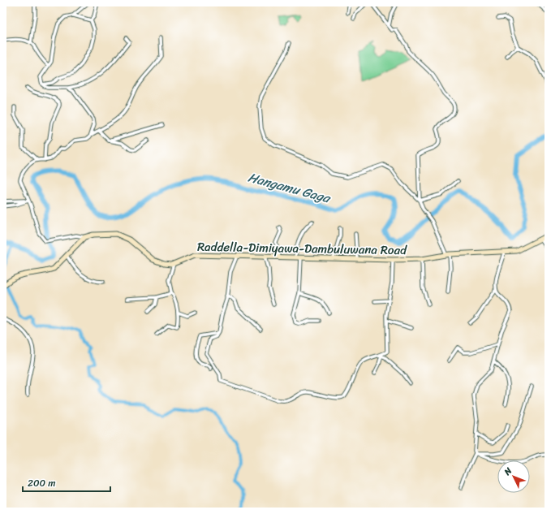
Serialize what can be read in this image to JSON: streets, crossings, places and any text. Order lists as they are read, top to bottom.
{
  "streets": {
    "street": ["Raddella-Dimiyawa-Dambuluwana Road"]
  },
  "water": ["Hangamu Gaga"],
  "scale_bar": "200 m",
  "north": "top left"
}
